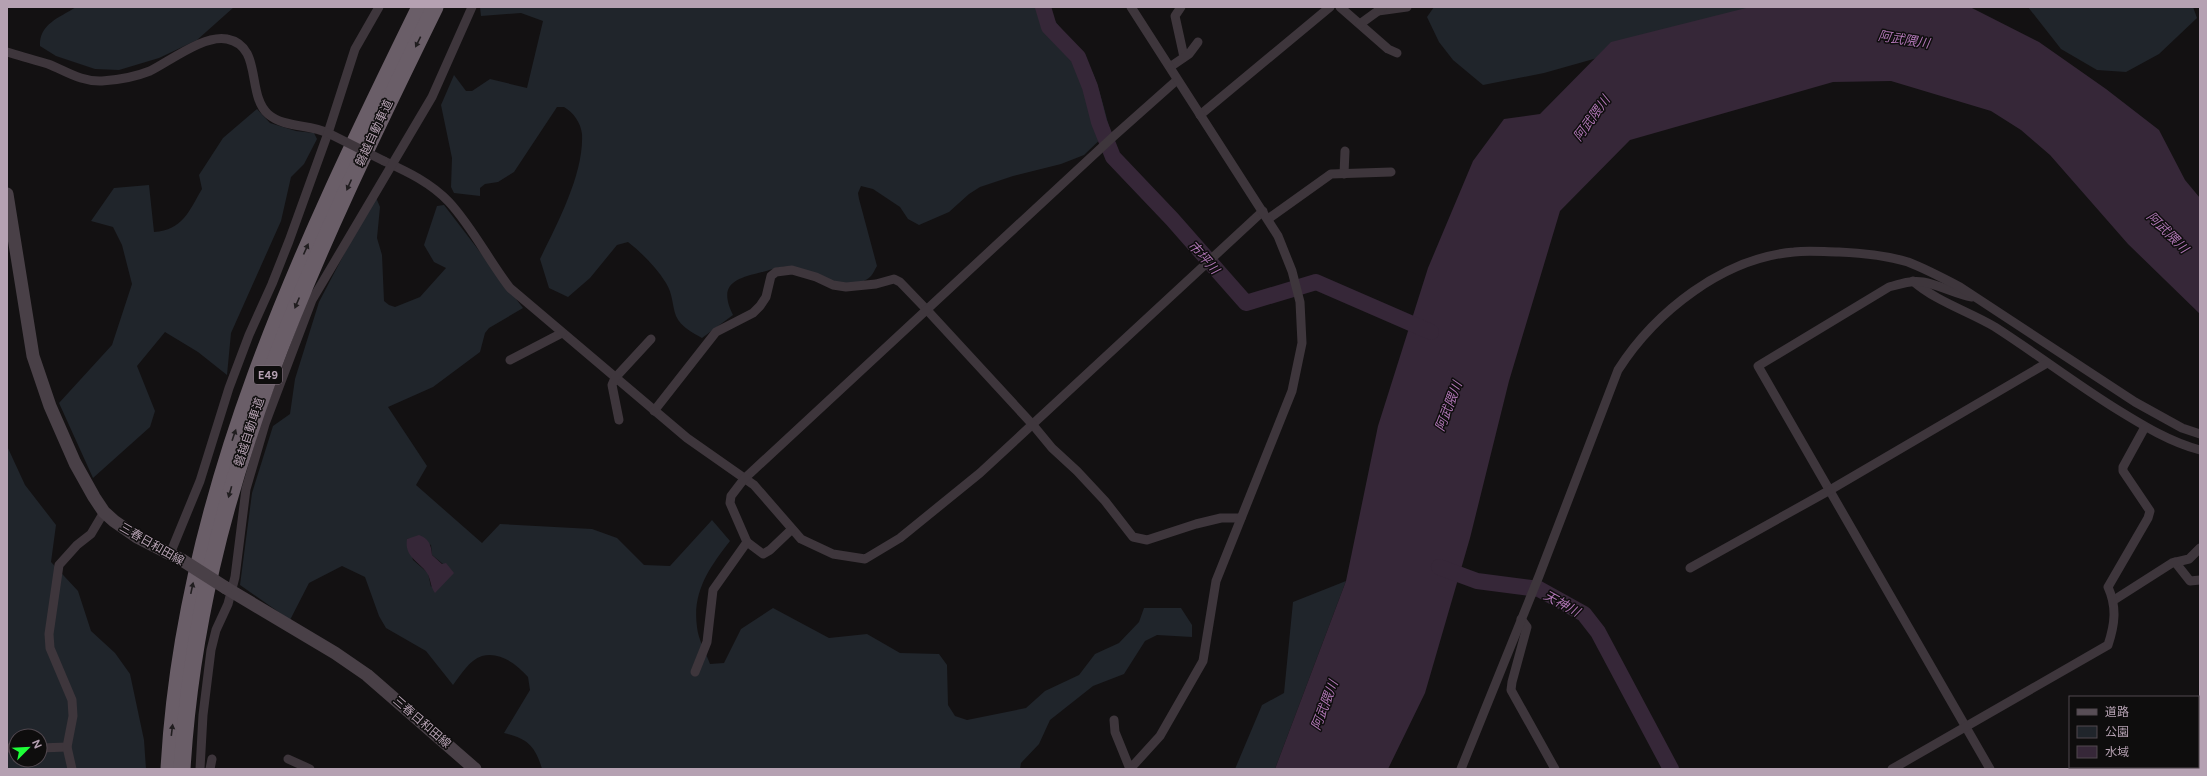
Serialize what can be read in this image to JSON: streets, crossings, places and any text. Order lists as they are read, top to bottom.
{
  "streets": {
    "highway": ["磐越自動車道", "E49"],
    "main road": ["三春日和田線"]
  },
  "water": ["阿武隈川", "市坪川", "天神川"],
  "legend": ["道路", "公園", "水域"],
  "north": "top right"
}
